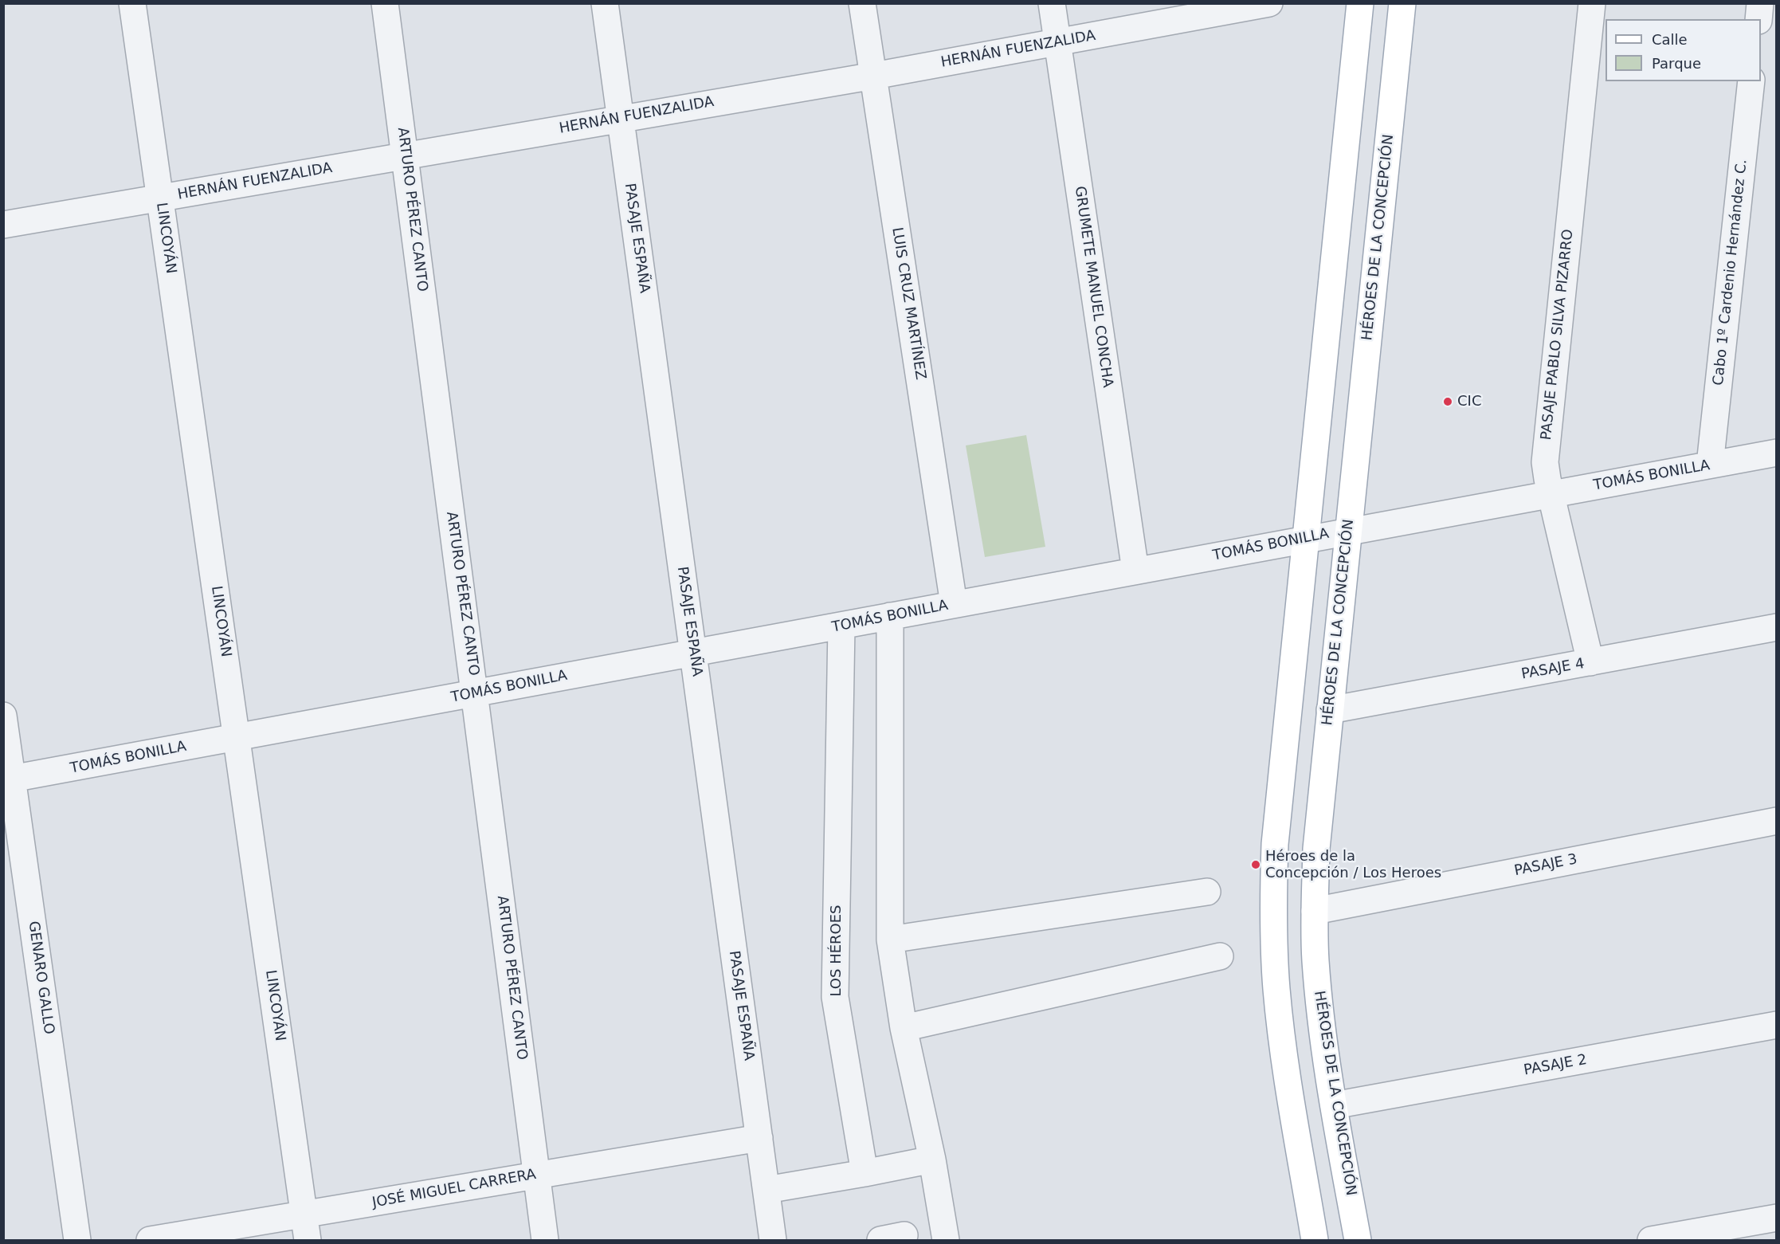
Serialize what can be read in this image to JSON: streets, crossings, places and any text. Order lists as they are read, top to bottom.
{
  "streets": {
    "main road": ["HÉROES DE LA CONCEPCIÓN"],
    "street": [
      "HERNÁN FUENZALIDA",
      "ARTURO PÉREZ CANTO",
      "LINCOYÁN",
      "PASAJE ESPAÑA",
      "Cabo 1º Cardenio Hernández C.",
      "GRUMETE MANUEL CONCHA",
      "LUIS CRUZ MARTÍNEZ",
      "PASAJE PABLO SILVA PIZARRO",
      "TOMÁS BONILLA",
      "PASAJE 4",
      "PASAJE 3",
      "LOS HÉROES",
      "GENARO GALLO",
      "PASAJE 2",
      "JOSÉ MIGUEL CARRERA"
    ]
  },
  "crossings": [
    ["HERNÁN FUENZALIDA", "ARTURO PÉREZ CANTO"],
    ["HERNÁN FUENZALIDA", "LINCOYÁN"],
    ["HERNÁN FUENZALIDA", "PASAJE ESPAÑA"],
    ["HERNÁN FUENZALIDA", "GRUMETE MANUEL CONCHA"],
    ["HERNÁN FUENZALIDA", "LUIS CRUZ MARTÍNEZ"],
    ["ARTURO PÉREZ CANTO", "TOMÁS BONILLA"],
    ["ARTURO PÉREZ CANTO", "JOSÉ MIGUEL CARRERA"],
    ["HÉROES DE LA CONCEPCIÓN", "TOMÁS BONILLA"],
    ["HÉROES DE LA CONCEPCIÓN", "PASAJE 4"],
    ["HÉROES DE LA CONCEPCIÓN", "PASAJE 3"],
    ["HÉROES DE LA CONCEPCIÓN", "PASAJE 2"],
    ["LINCOYÁN", "TOMÁS BONILLA"],
    ["LINCOYÁN", "JOSÉ MIGUEL CARRERA"],
    ["PASAJE ESPAÑA", "TOMÁS BONILLA"],
    ["PASAJE ESPAÑA", "JOSÉ MIGUEL CARRERA"],
    ["Cabo 1º Cardenio Hernández C.", "TOMÁS BONILLA"],
    ["GRUMETE MANUEL CONCHA", "TOMÁS BONILLA"],
    ["LUIS CRUZ MARTÍNEZ", "TOMÁS BONILLA"],
    ["PASAJE PABLO SILVA PIZARRO", "TOMÁS BONILLA"],
    ["PASAJE PABLO SILVA PIZARRO", "PASAJE 4"],
    ["TOMÁS BONILLA", "LOS HÉROES"],
    ["TOMÁS BONILLA", "GENARO GALLO"]
  ],
  "places": ["CIC", "Héroes de la Concepción / Los Heroes"],
  "legend": ["Calle", "Parque"]
}
